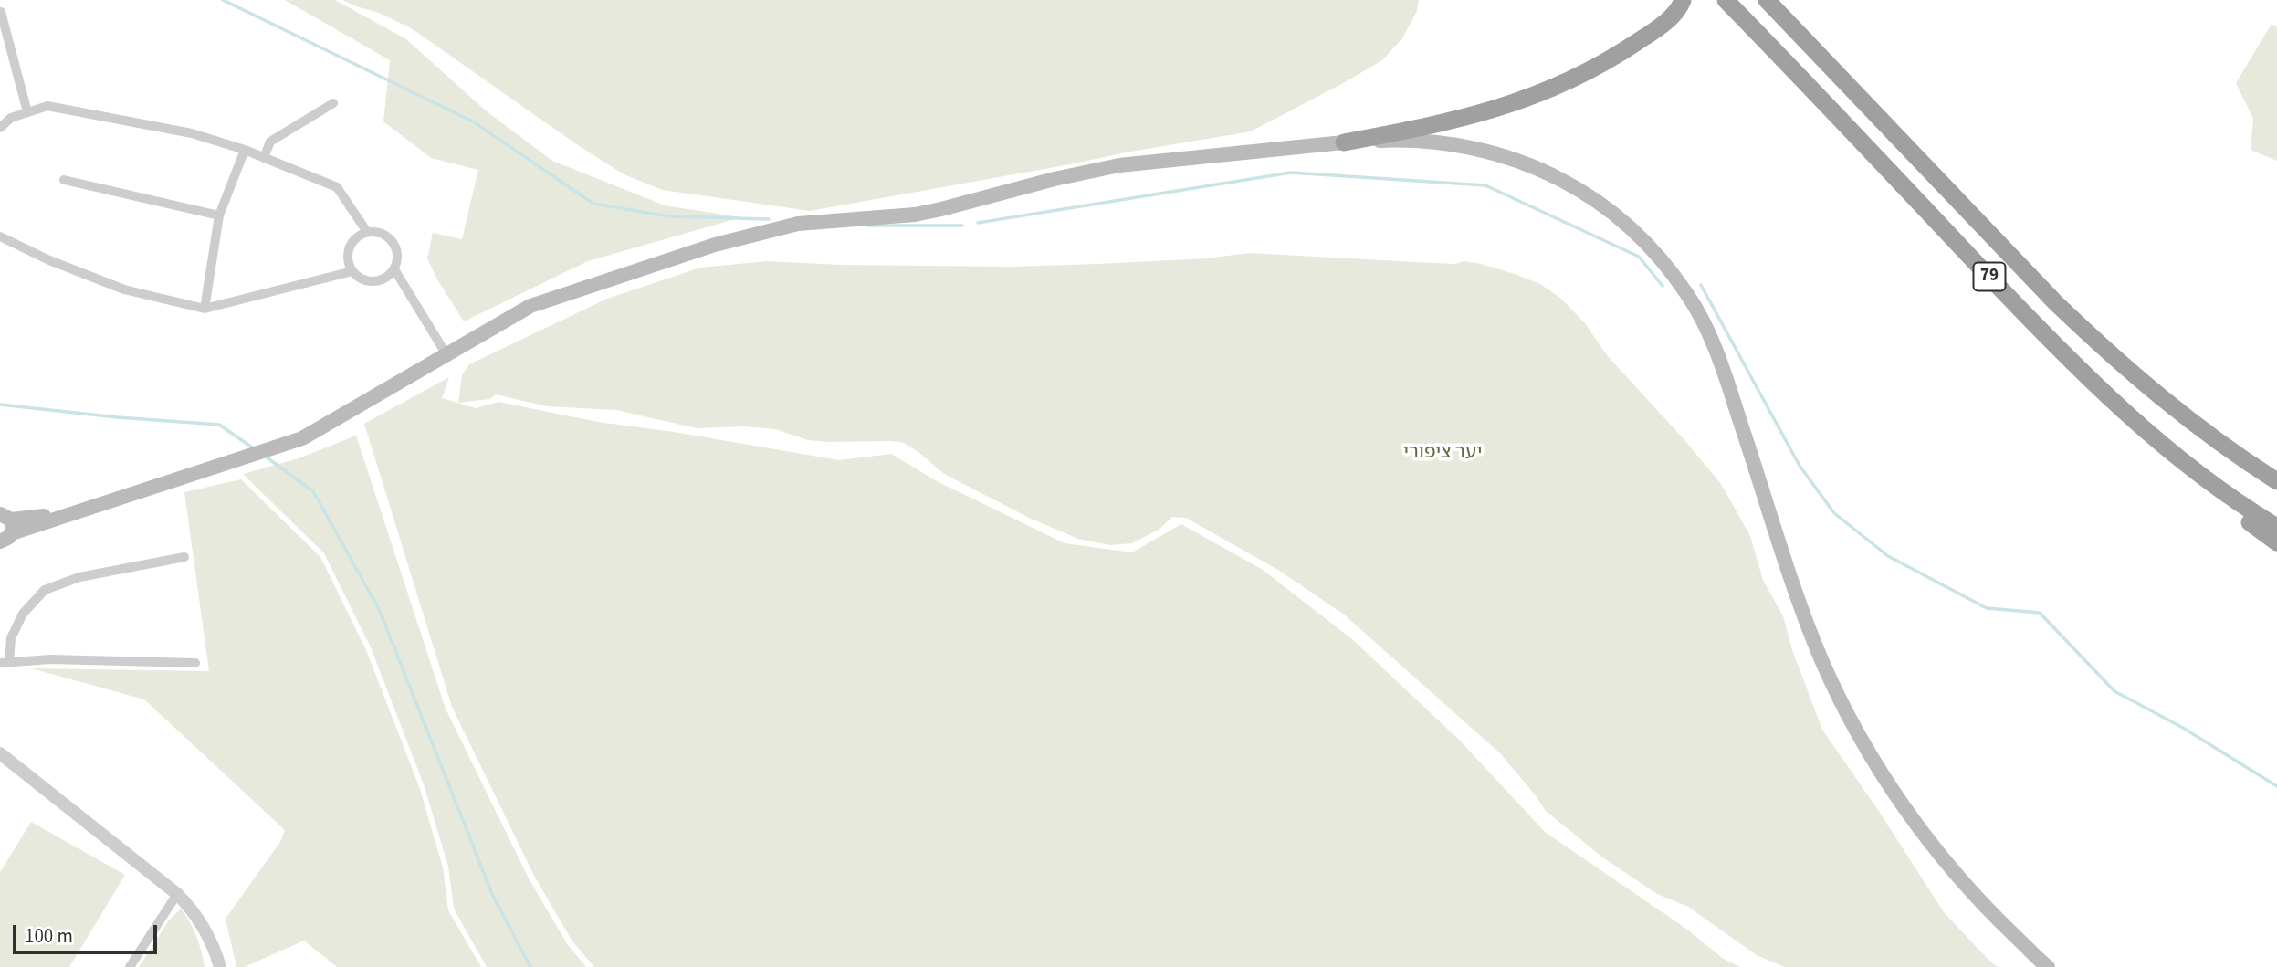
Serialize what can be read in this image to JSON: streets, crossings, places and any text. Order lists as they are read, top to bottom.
{
  "streets": {
    "highway": ["79"]
  },
  "parks": ["יער ציפורי"],
  "scale_bar": "100 m"
}
